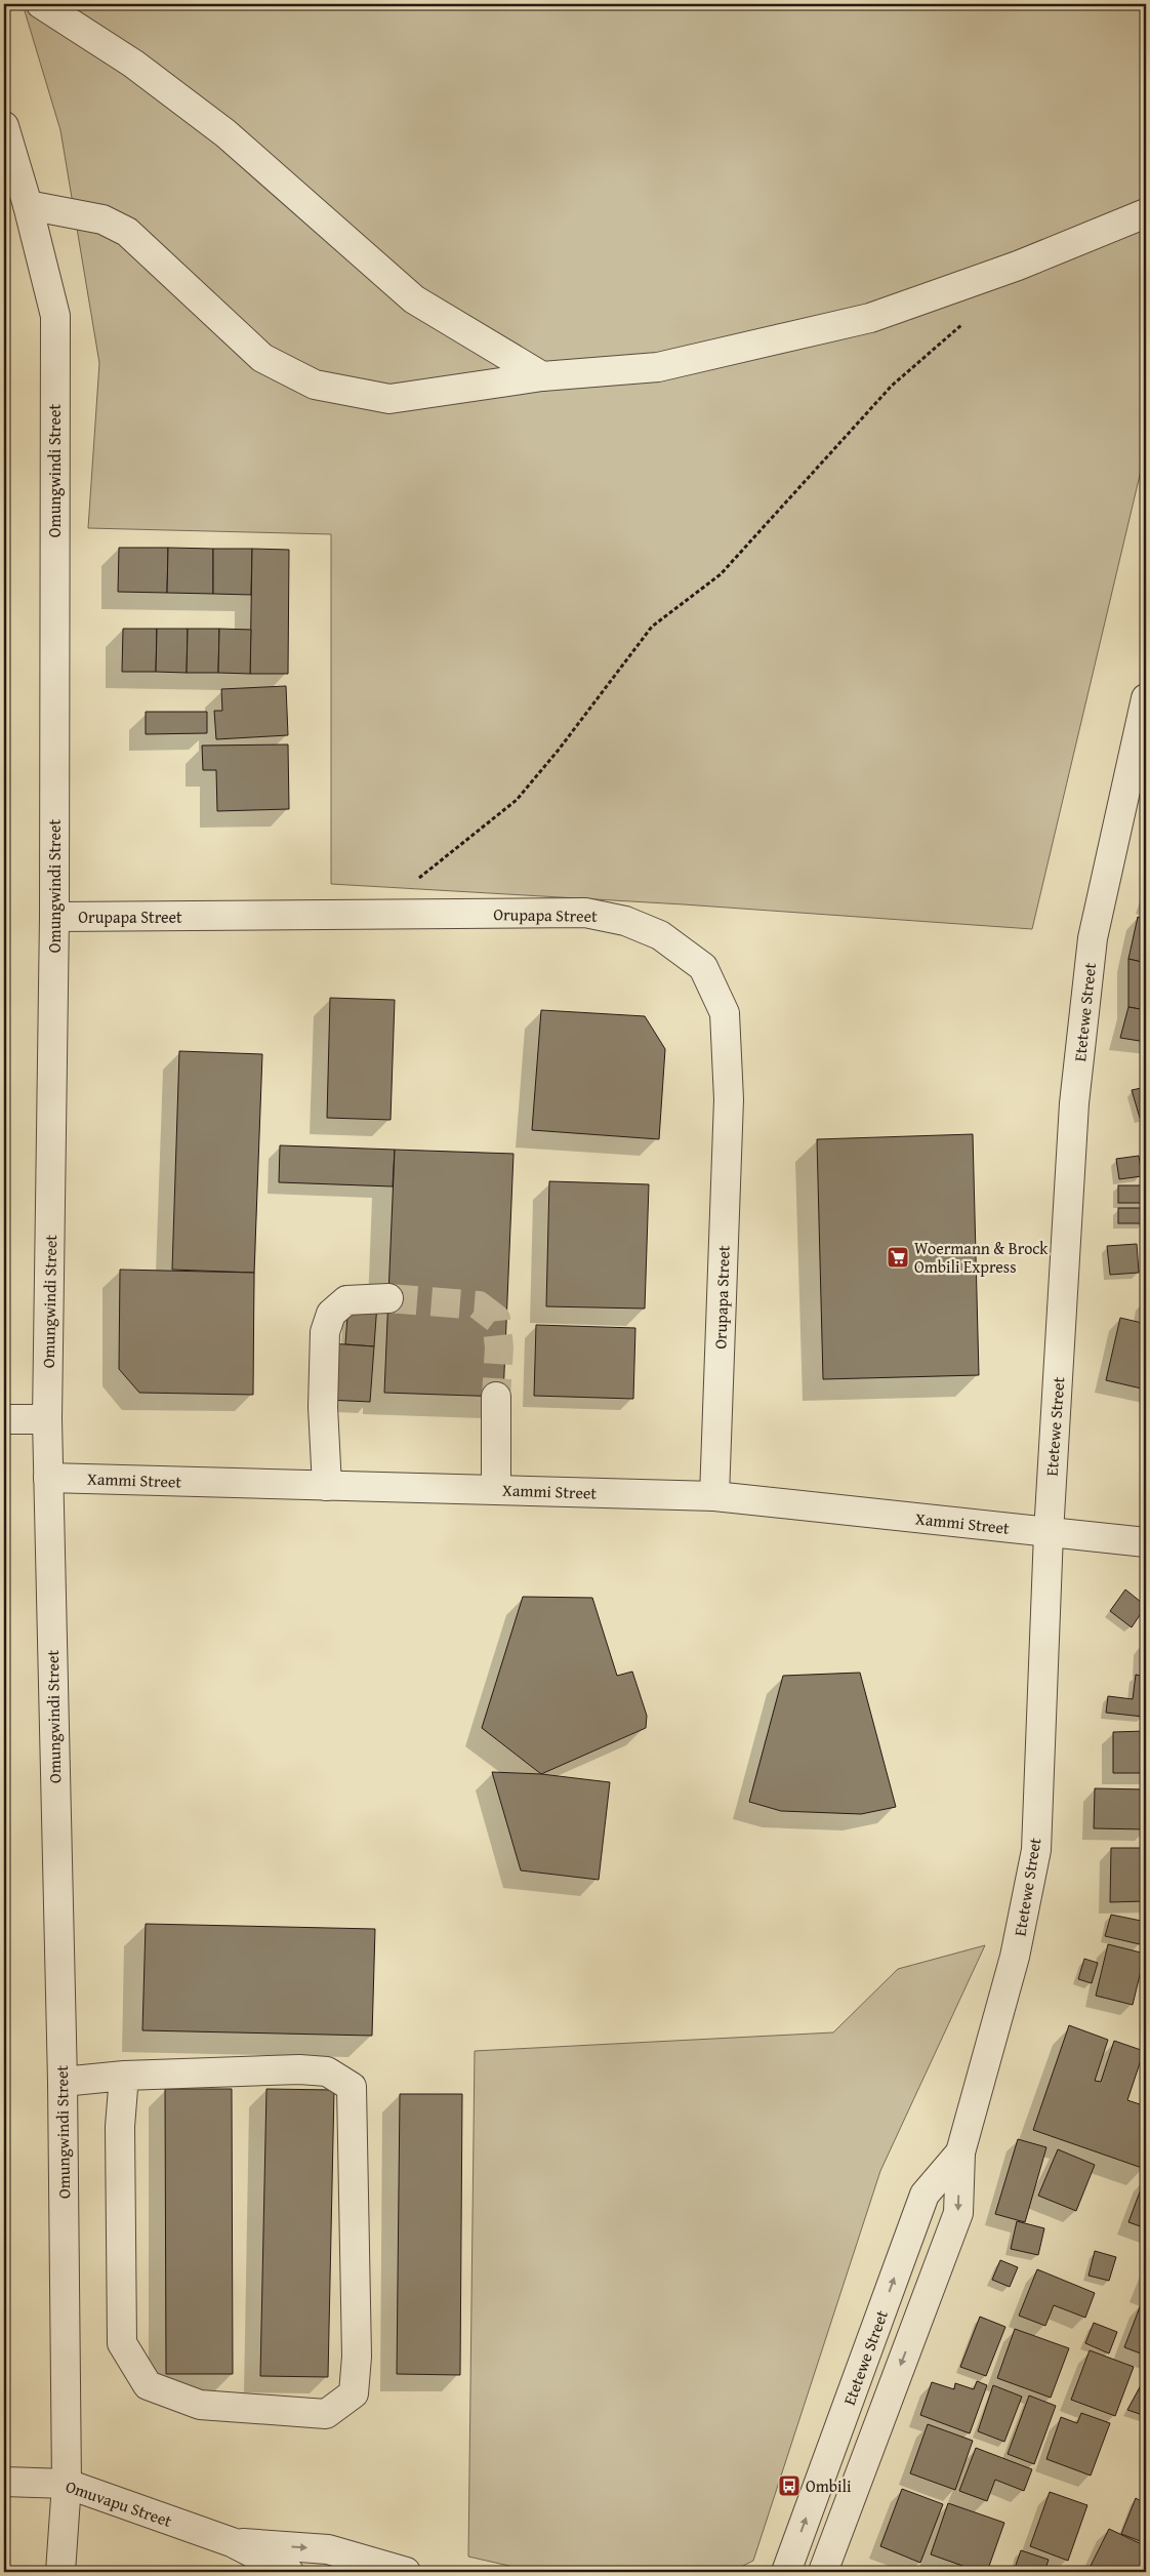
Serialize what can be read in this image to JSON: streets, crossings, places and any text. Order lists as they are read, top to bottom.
{
  "streets": {
    "street": [
      "Omungwindi Street",
      "Orupapa Street",
      "Etetewe Street",
      "Xammi Street",
      "Omuvapu Street"
    ]
  },
  "crossings": [
    ["Omungwindi Street", "Orupapa Street"],
    ["Omungwindi Street", "Xammi Street"],
    ["Omungwindi Street", "Omuvapu Street"],
    ["Orupapa Street", "Xammi Street"],
    ["Etetewe Street", "Xammi Street"]
  ],
  "places": {
    "supermarket": ["Woermann & Brock Ombili Express"],
    "bus stop": ["Ombili"]
  }
}
